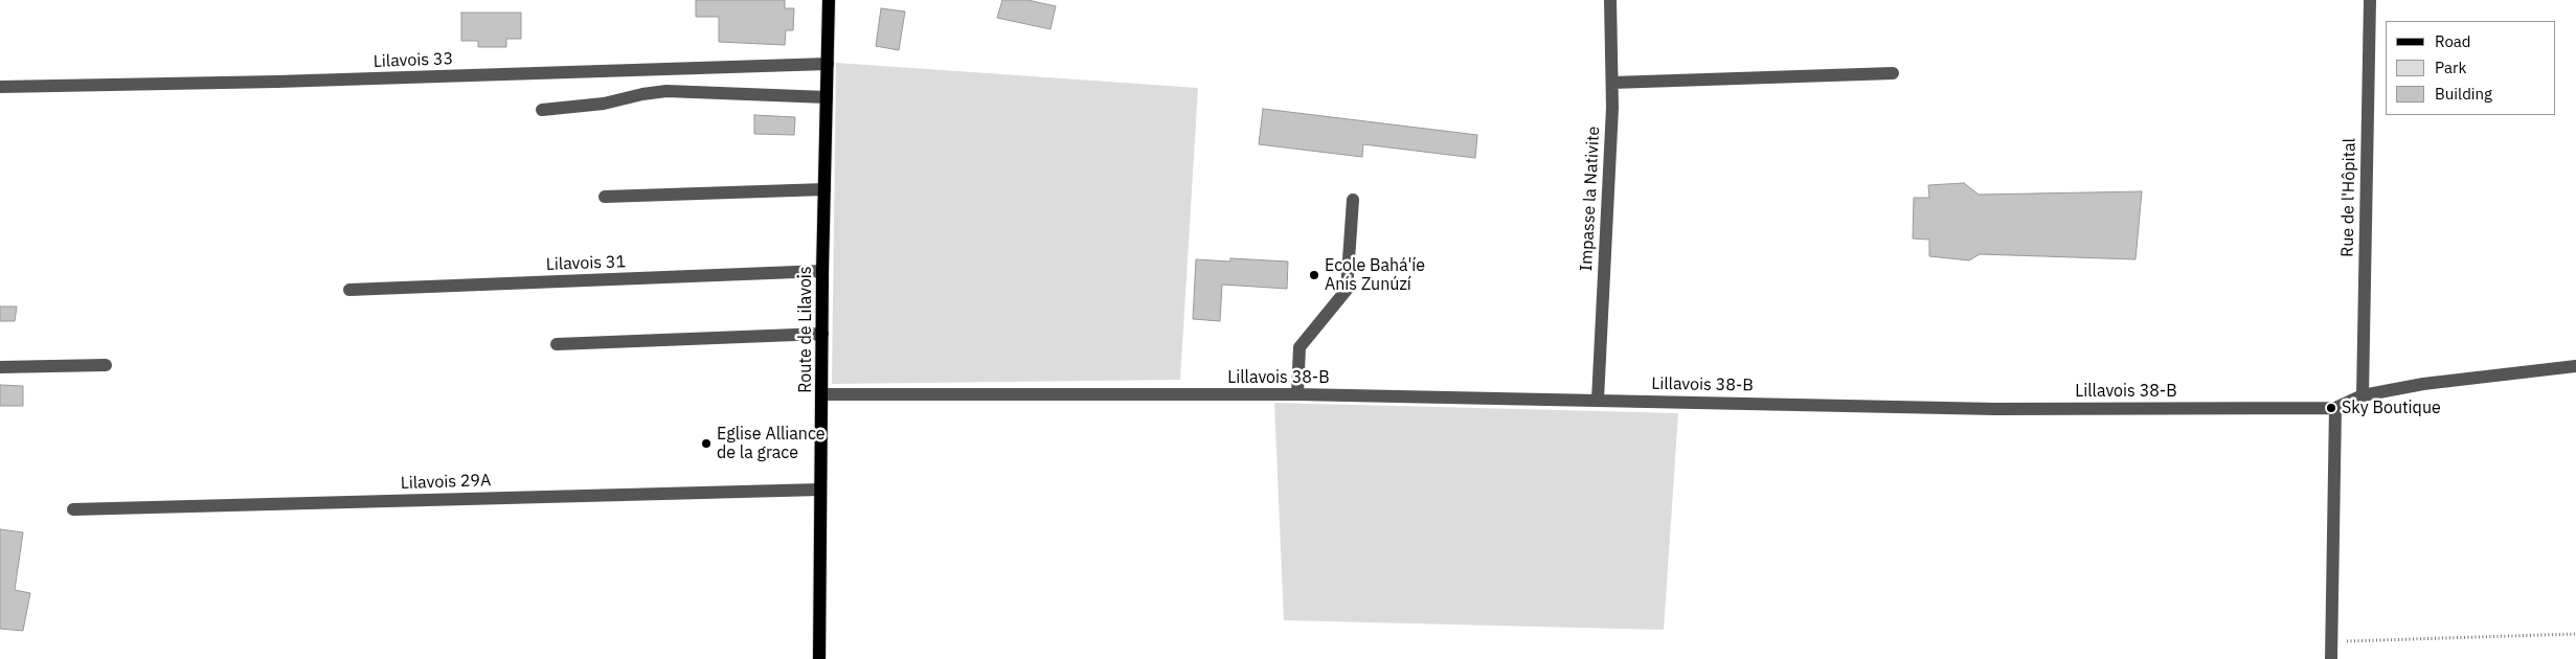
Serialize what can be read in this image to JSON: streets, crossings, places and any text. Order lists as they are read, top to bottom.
{
  "streets": {
    "main road": ["Route de Lilavois"],
    "street": [
      "Lilavois 33",
      "Rue de l'Hôpital",
      "Impasse la Nativite",
      "Lilavois 31",
      "Lillavois 38-B",
      "Lilavois 29A"
    ]
  },
  "crossings": [
    ["Lilavois 33", "Route de Lilavois"],
    ["Rue de l'Hôpital", "Lillavois 38-B"],
    ["Impasse la Nativite", "Lillavois 38-B"],
    ["Lilavois 31", "Route de Lilavois"],
    ["Route de Lilavois", "Lillavois 38-B"],
    ["Route de Lilavois", "Lilavois 29A"]
  ],
  "places": ["Ecole Bahá'íe Anís Zunúzí", "Sky Boutique", "Eglise Alliance de la grace"],
  "legend": ["Road", "Park", "Building"]
}
